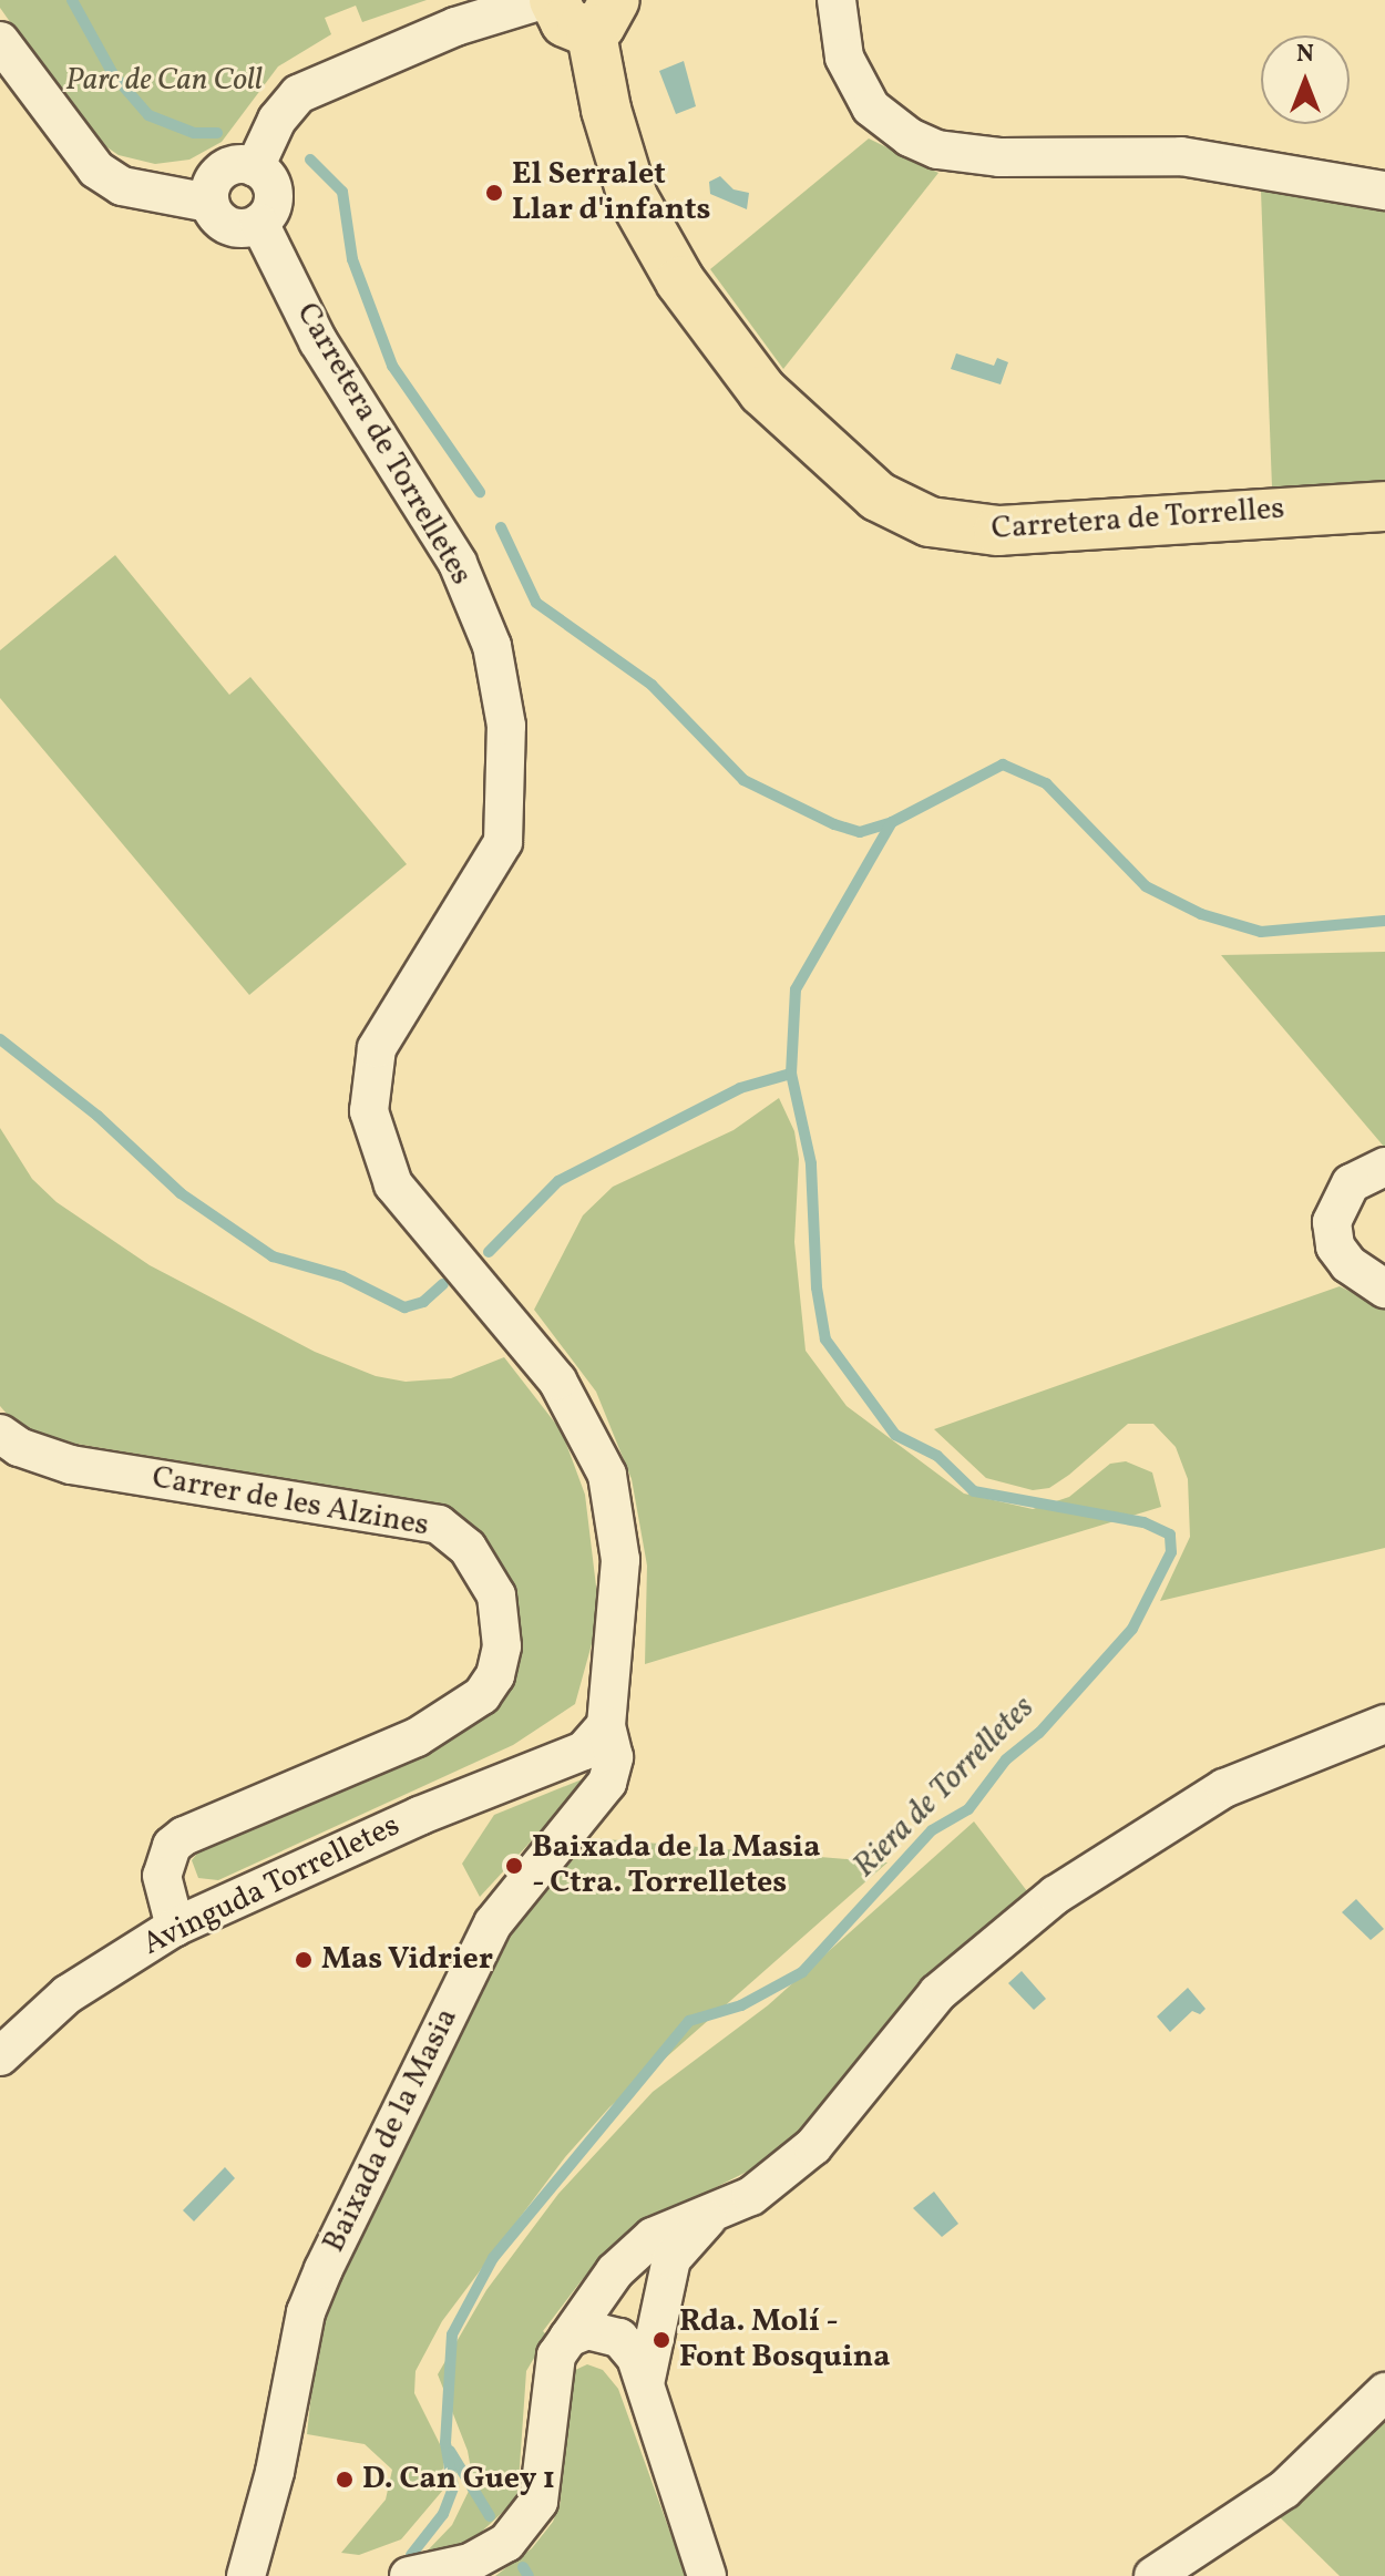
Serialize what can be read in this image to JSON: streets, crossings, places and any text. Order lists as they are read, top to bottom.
{
  "streets": {
    "main road": ["Carretera de Torrelles"],
    "street": [
      "Carretera de Torrelletes",
      "Carrer de les Alzines",
      "Avinguda Torrelletes",
      "Baixada de la Masia"
    ]
  },
  "crossings": [
    ["Carretera de Torrelletes", "Avinguda Torrelletes"],
    ["Carretera de Torrelletes", "Baixada de la Masia"],
    ["Carrer de les Alzines", "Avinguda Torrelletes"],
    ["Avinguda Torrelletes", "Baixada de la Masia"]
  ],
  "water": ["Riera de Torrelletes"],
  "parks": ["Parc de Can Coll"],
  "places": [
    "El Serralet Llar d'infants",
    "Baixada de la Masia - Ctra. Torrelletes",
    "Mas Vidrier",
    "Rda. Molí - Font Bosquina",
    "D. Can Guey 1"
  ],
  "north": "top"
}
